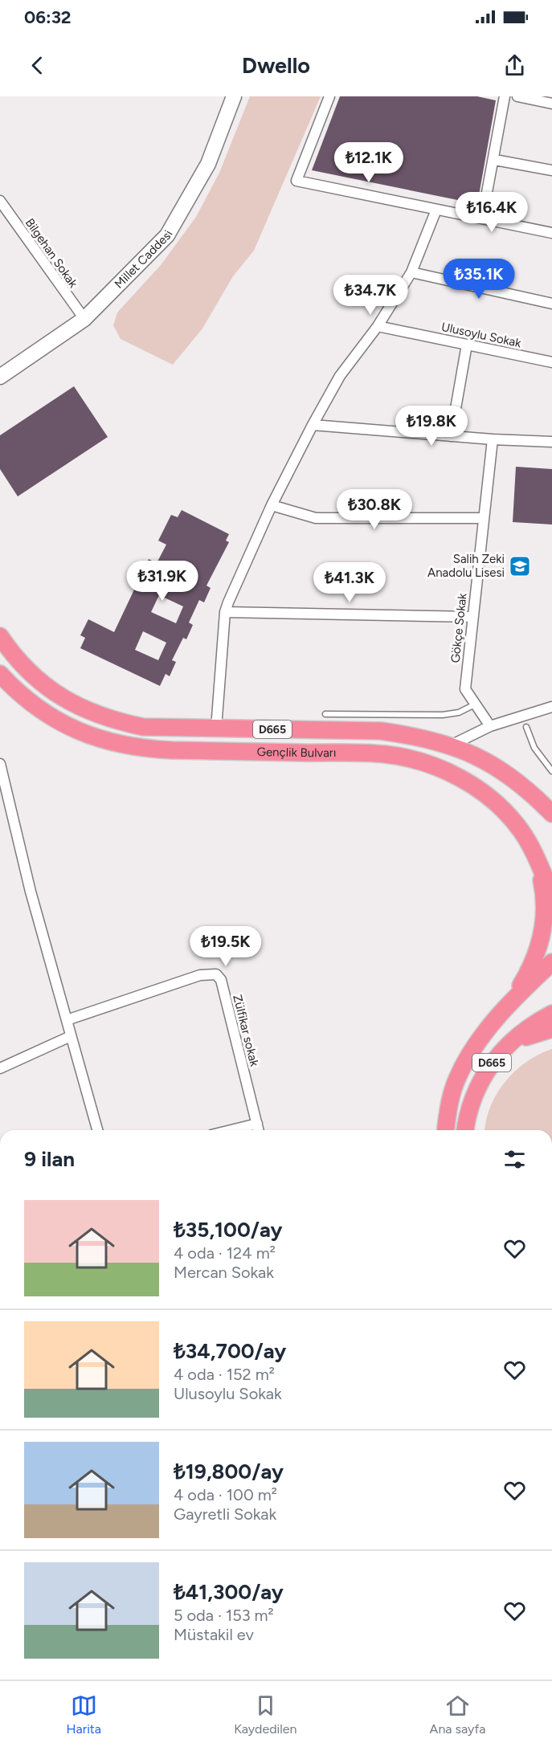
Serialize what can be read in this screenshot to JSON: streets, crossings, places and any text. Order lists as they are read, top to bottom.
{
  "streets": {
    "highway": ["D665", "Gençlik Bulvarı"],
    "main road": ["Millet Caddesi"],
    "street": [
      "Bilgehan Sokak",
      "Ulusoylu Sokak",
      "Gökçe Sokak",
      "Zülfikar sokak"
    ]
  },
  "crossings": [
    ["Bilgehan Sokak", "Millet Caddesi"]
  ],
  "places": {
    "school or university": ["Salih Zeki Anadolu Lisesi"]
  },
  "page": {
    "status": "06:32",
    "header": "Dwello",
    "price": [
      "₺12.1K",
      "₺16.4K",
      "₺35.1K",
      "₺34.7K",
      "₺19.8K",
      "₺30.8K",
      "₺31.9K",
      "₺41.3K",
      "₺19.5K"
    ],
    "heading": "9 ilan",
    "list": [
      {
        "name": "₺35,100/ay",
        "note": "4 oda · 124 m² · Mercan Sokak"
      },
      {
        "name": "₺34,700/ay",
        "note": "4 oda · 152 m² · Ulusoylu Sokak"
      },
      {
        "name": "₺19,800/ay",
        "note": "4 oda · 100 m² · Gayretli Sokak"
      },
      {
        "name": "₺41,300/ay",
        "note": "5 oda · 153 m² · Müstakil ev"
      }
    ],
    "tabs": ["Harita", "Kaydedilen", "Ana sayfa"]
  }
}
